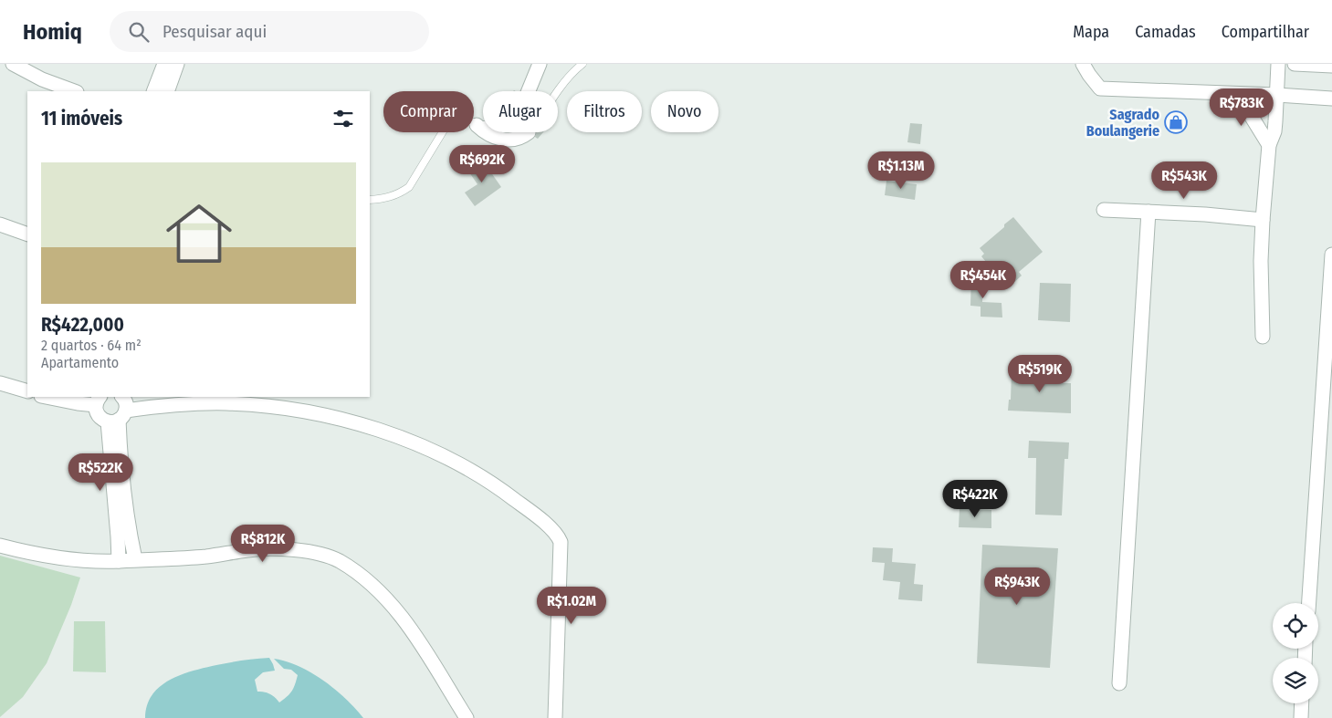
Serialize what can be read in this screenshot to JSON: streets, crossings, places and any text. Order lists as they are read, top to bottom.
{
  "places": {
    "shop": ["Sagrado Boulangerie"]
  },
  "page": {
    "header": "Homiq",
    "search": "Pesquisar aqui",
    "nav": ["Mapa", "Camadas", "Compartilhar"],
    "price": [
      "R$783K",
      "R$692K",
      "R$1.13M",
      "R$543K",
      "R$454K",
      "R$519K",
      "R$522K",
      "R$422K",
      "R$812K",
      "R$943K",
      "R$1.02M"
    ],
    "chip": [
      "Comprar",
      "Alugar",
      "Filtros",
      "Novo"
    ],
    "heading": "11 imóveis",
    "list": [
      {
        "name": "R$422,000",
        "note": "2 quartos · 64 m² · Apartamento"
      }
    ]
  }
}
